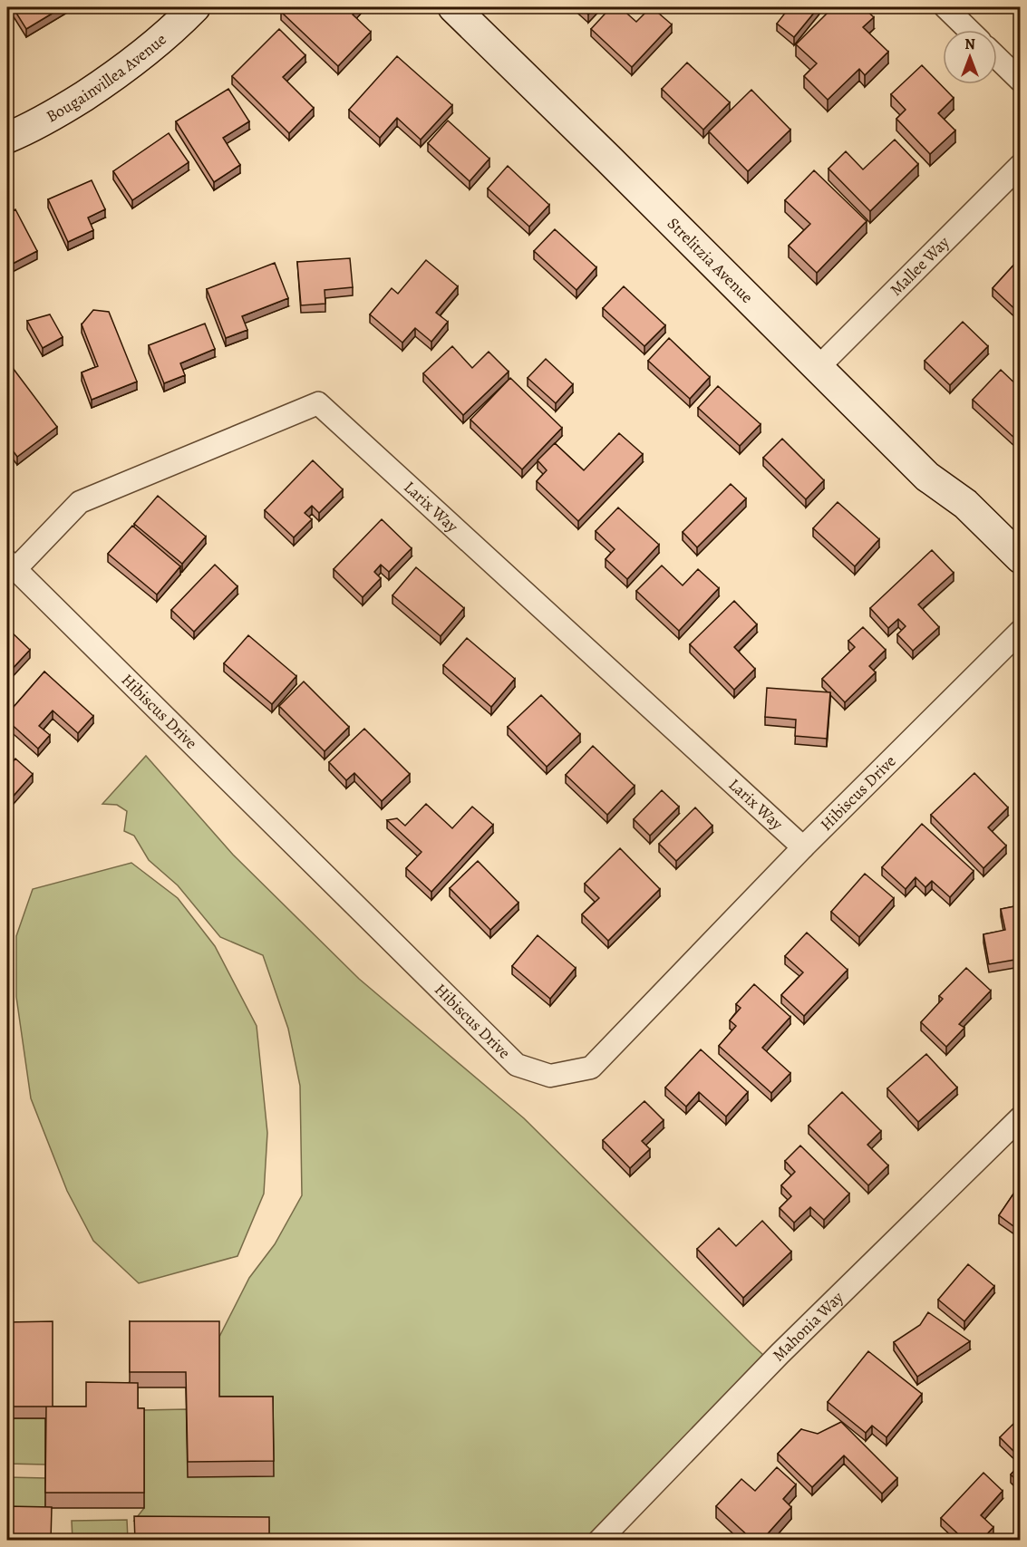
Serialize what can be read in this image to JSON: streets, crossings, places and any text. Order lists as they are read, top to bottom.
{
  "streets": {
    "street": [
      "Bougainvillea Avenue",
      "Strelitzia Avenue",
      "Mallee Way",
      "Larix Way",
      "Hibiscus Drive",
      "Mahonia Way"
    ]
  },
  "crossings": [
    ["Strelitzia Avenue", "Mallee Way"],
    ["Larix Way", "Hibiscus Drive"]
  ],
  "north": "top"
}
